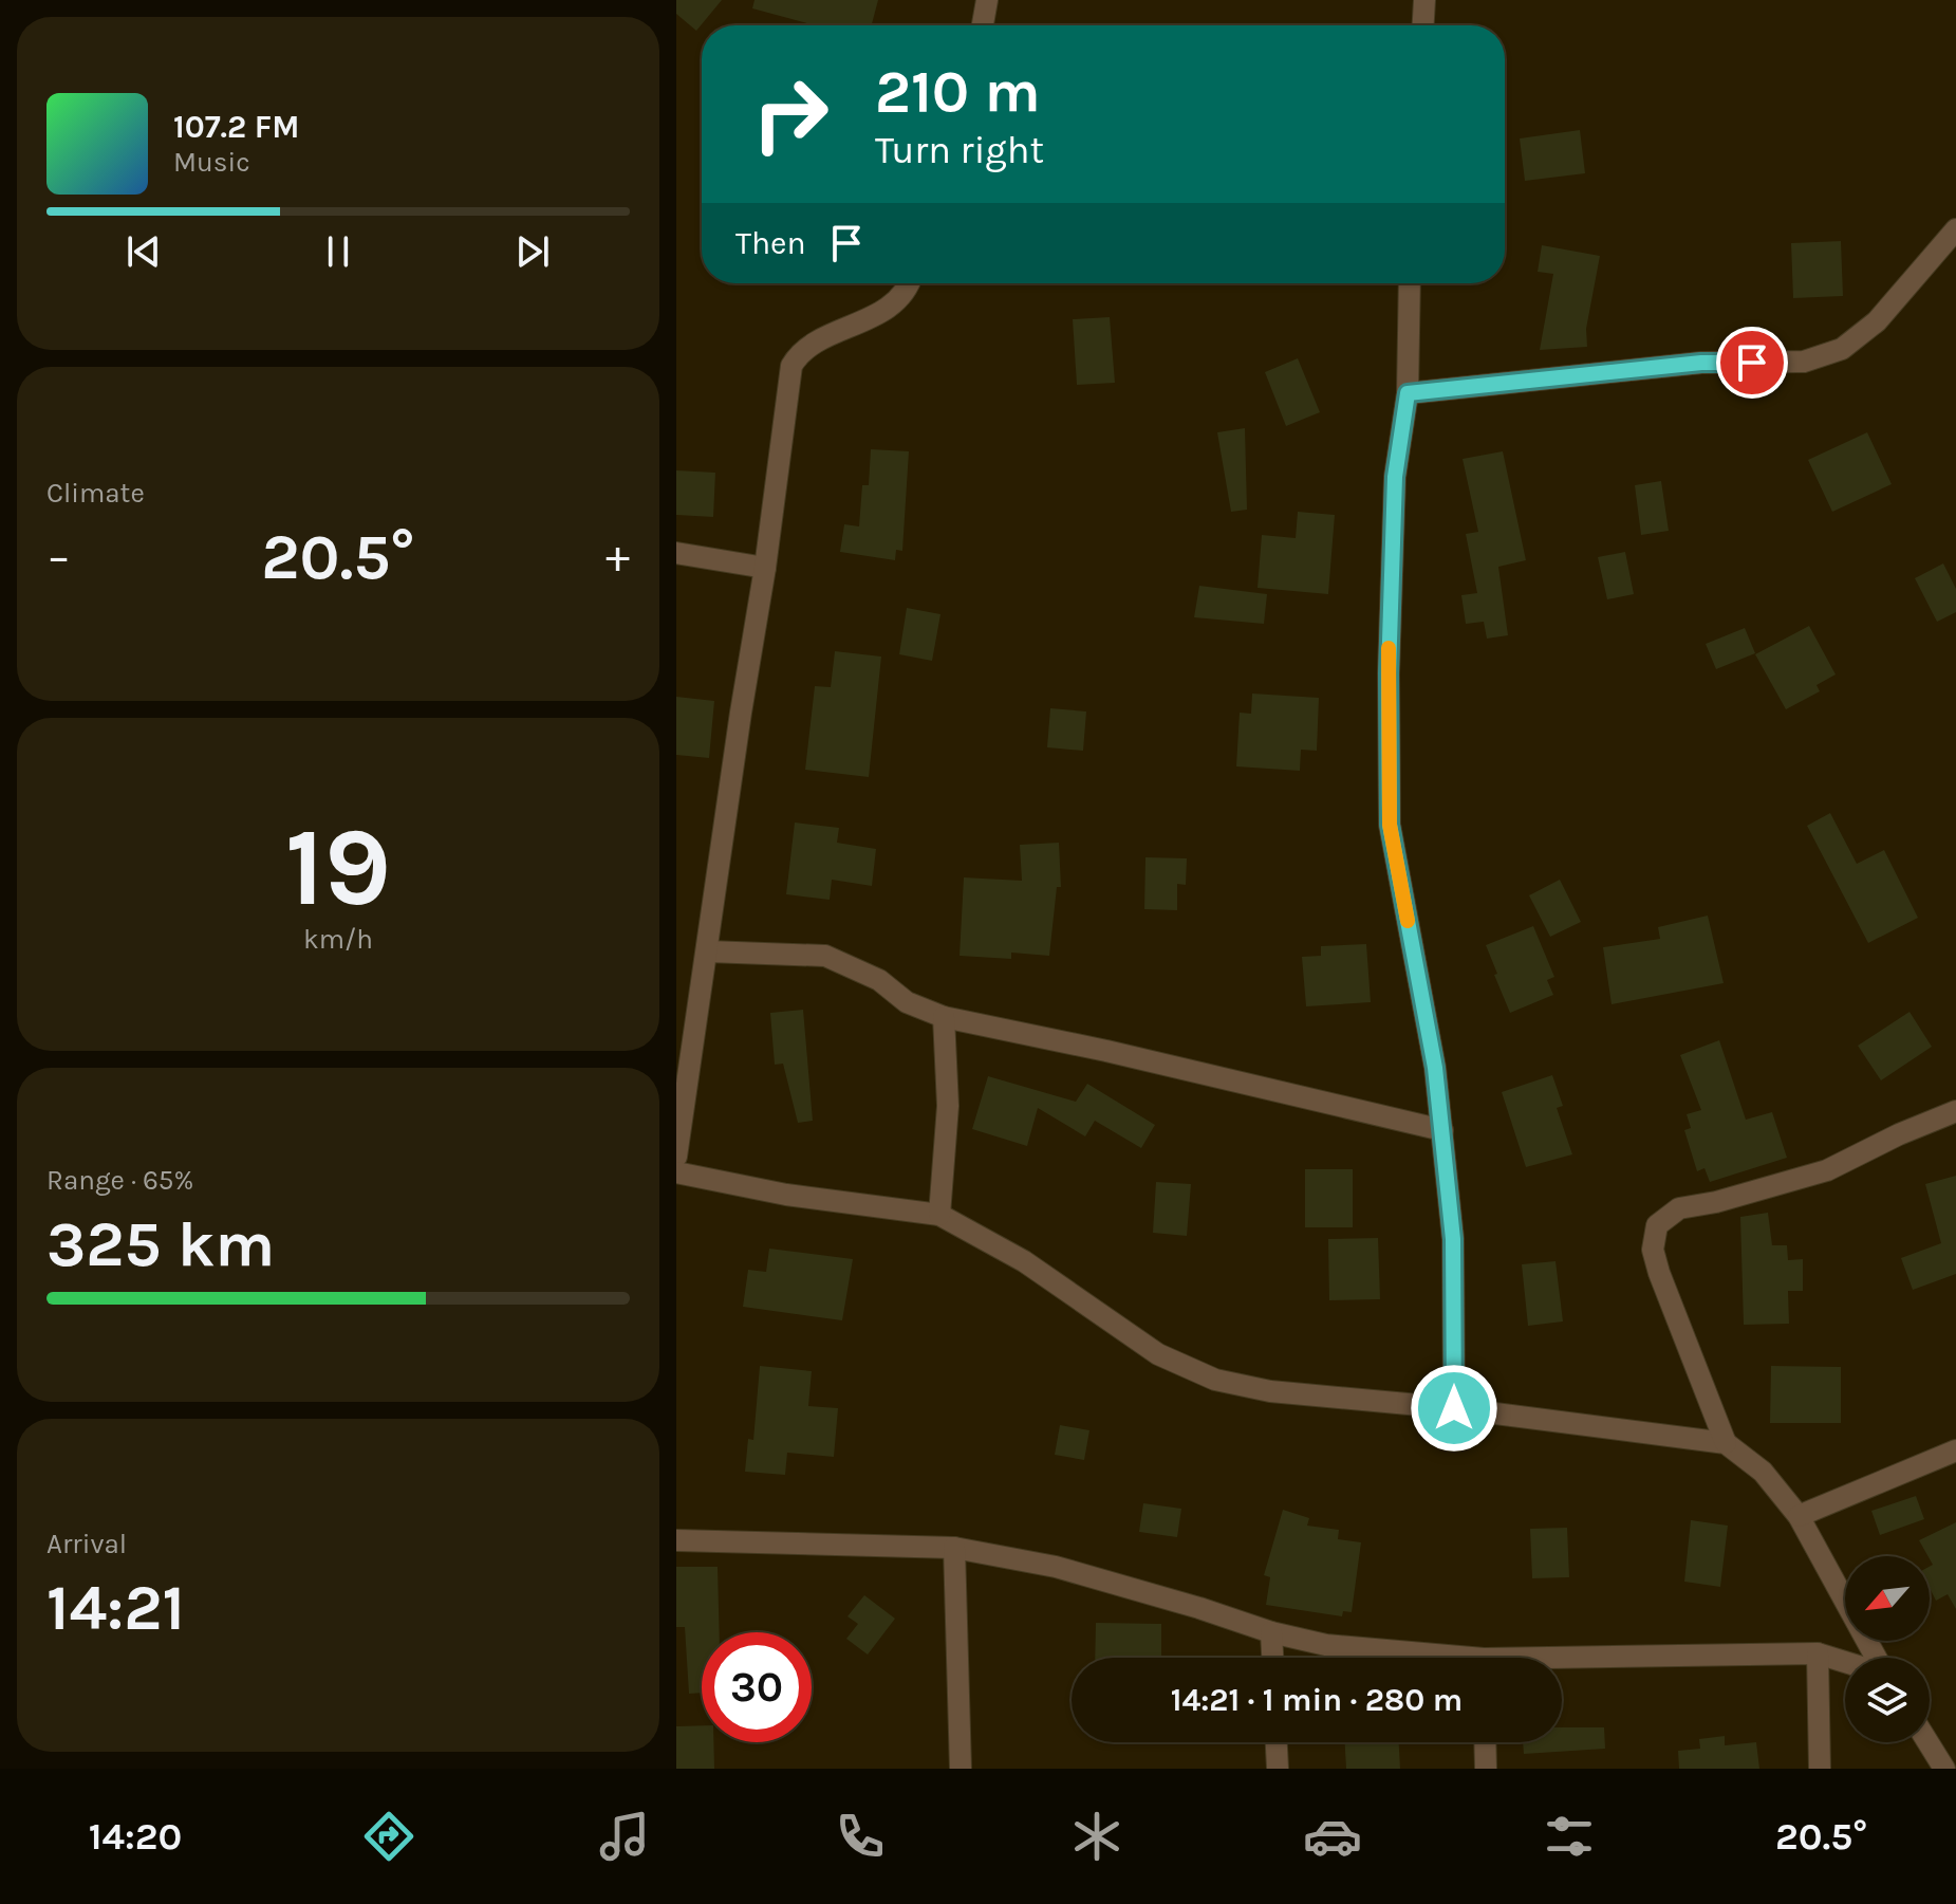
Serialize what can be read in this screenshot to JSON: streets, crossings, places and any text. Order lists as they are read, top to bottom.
{
  "north": "bottom left",
  "page": {
    "turn": ["210 m", "Turn right"],
    "song": ["107.2 FM", "Music"],
    "then": "Then",
    "tile": [
      "Climate",
      ["19", "km/h"],
      ["Range · 65%", "325 km"],
      ["Arrival", "14:21"]
    ],
    "heat": ["−", "20.5°", "+"],
    "limit": "30",
    "trip": "14:21 · 1 min · 280 m",
    "tabs": ["14:20", "20.5°"]
  }
}
